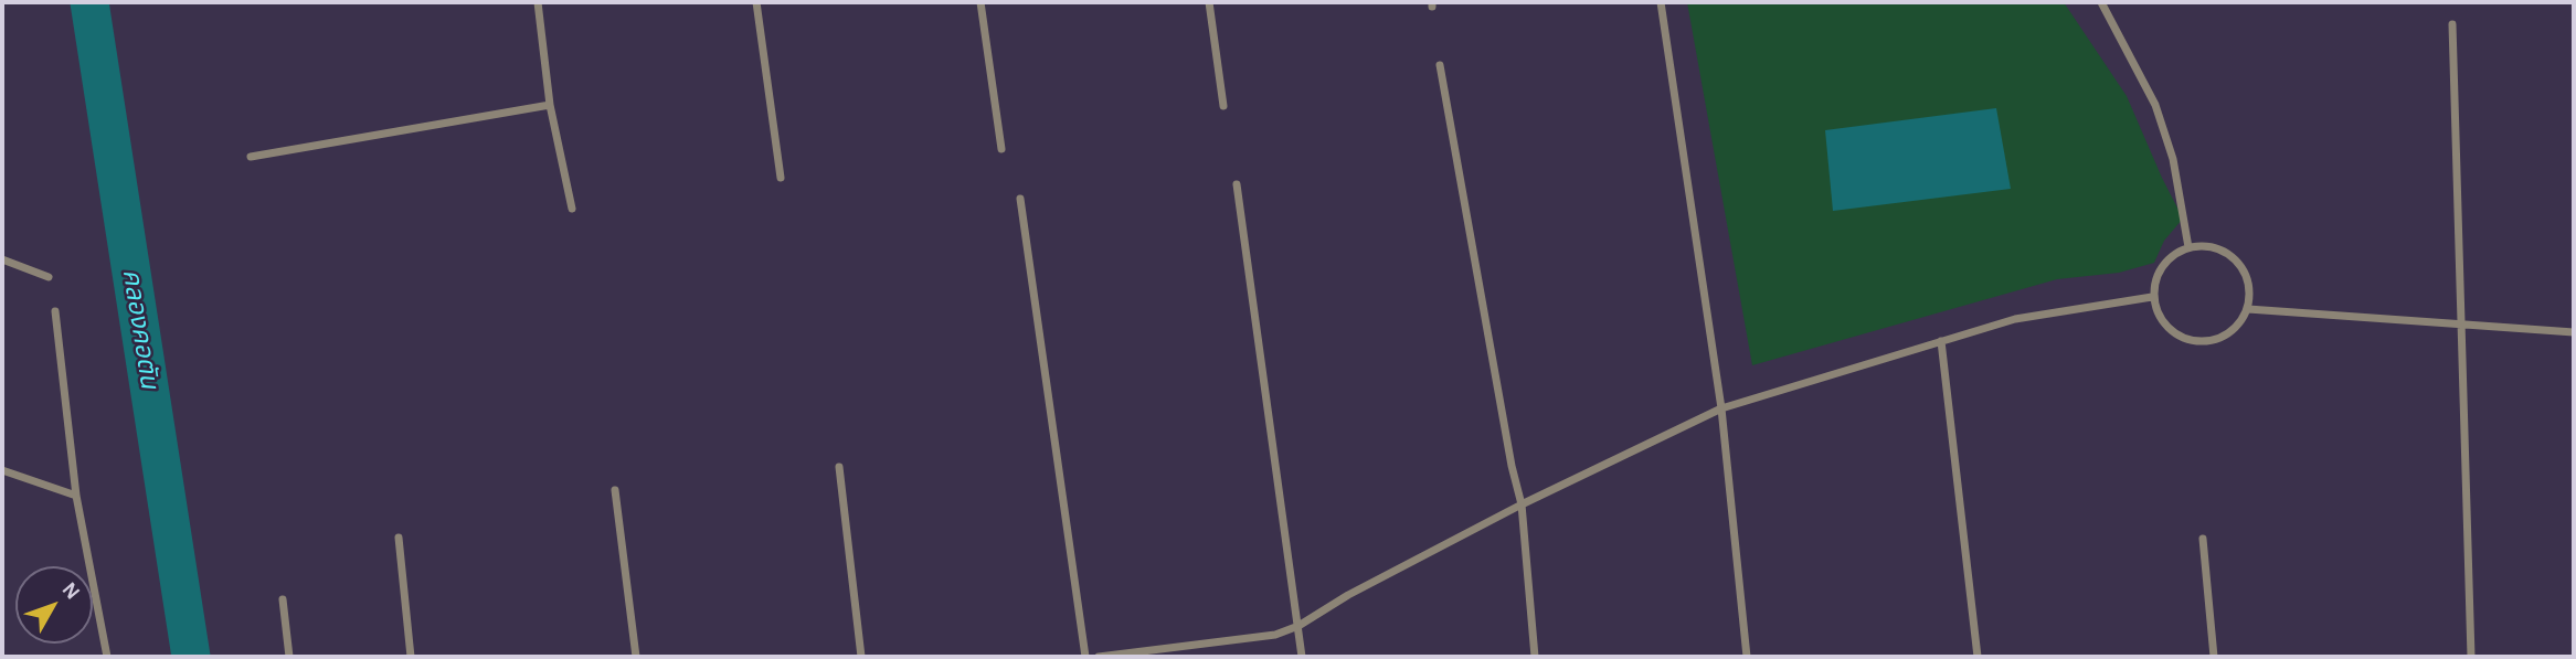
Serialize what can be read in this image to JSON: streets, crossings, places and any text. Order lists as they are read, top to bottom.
{
  "water": ["คลองคอตัน"],
  "north": "top right"
}
